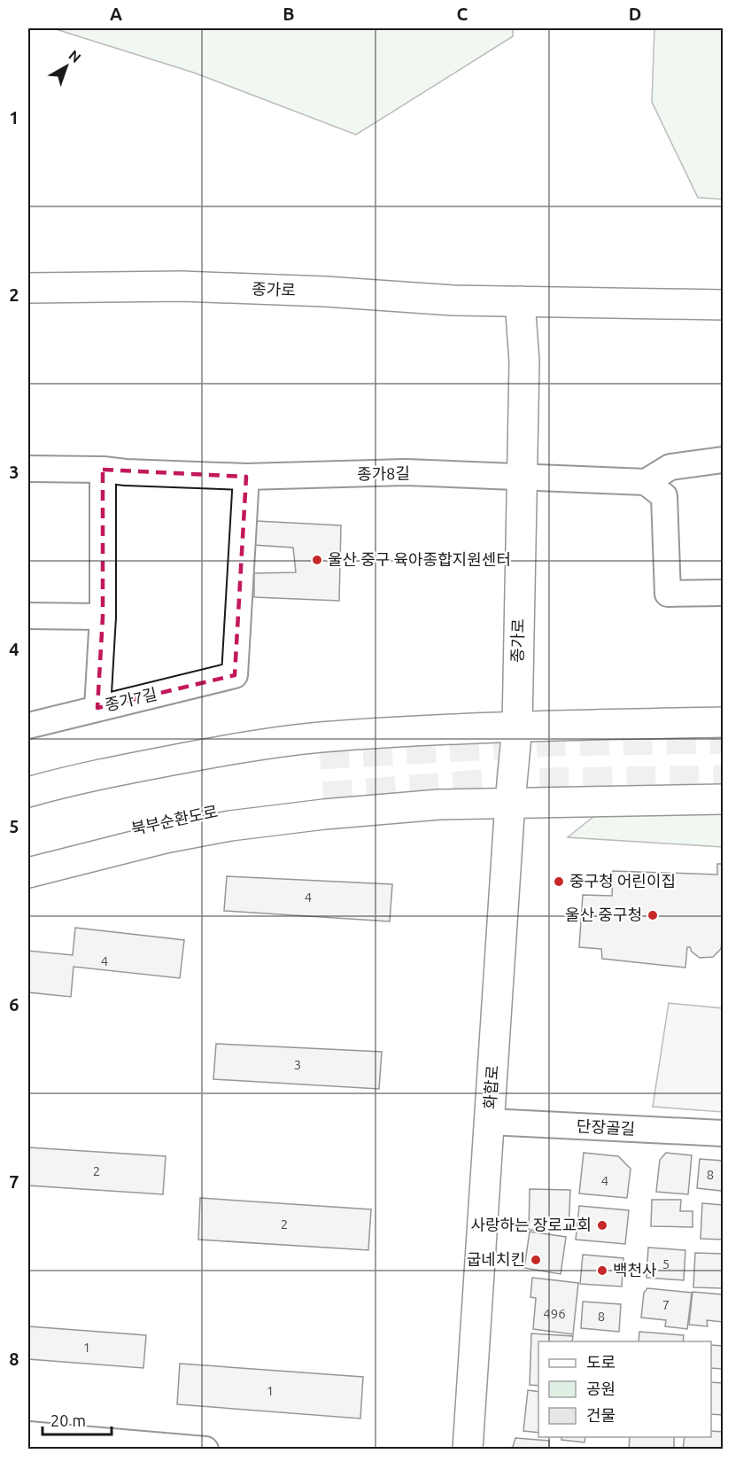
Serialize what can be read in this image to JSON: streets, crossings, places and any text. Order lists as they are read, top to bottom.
{
  "streets": {
    "main road": ["종가로", "북부순환도로", "화합로"],
    "street": ["종가8길", "종가7길", "단장골길"]
  },
  "crossings": [
    ["종가로", "종가8길"],
    ["종가로", "화합로"],
    ["종가8길", "종가7길"],
    ["화합로", "단장골길"]
  ],
  "places": [
    "울산 중구 육아종합지원센터",
    "중구청 어린이집",
    "울산 중구청",
    "사랑하는 장로교회",
    "굽네치킨",
    "백천사"
  ],
  "house_numbers": [
    "4",
    "4",
    "3",
    "2",
    "8",
    "4",
    "2",
    "5",
    "7",
    "496",
    "8",
    "1",
    "1"
  ],
  "legend": ["도로", "공원", "건물"],
  "scale_bar": "20 m",
  "north": "top right",
  "grid": {
    "columns": [
      "A",
      "B",
      "C",
      "D"
    ],
    "rows": [
      "1",
      "2",
      "3",
      "4",
      "5",
      "6",
      "7",
      "8"
    ]
  }
}
